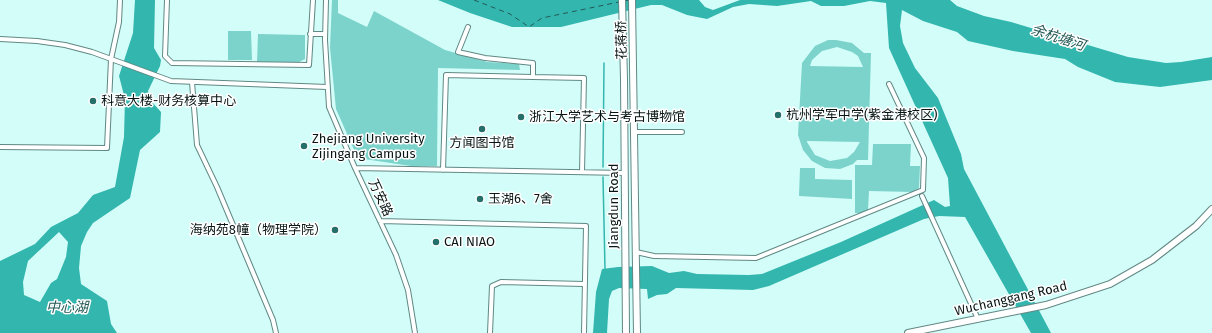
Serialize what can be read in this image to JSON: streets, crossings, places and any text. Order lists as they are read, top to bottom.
{
  "streets": {
    "main road": ["花蒋桥", "Jiangdun Road", "Wuchanggang Road"],
    "street": ["万安路"]
  },
  "crossings": [
    ["花蒋桥", "Jiangdun Road"]
  ],
  "water": ["余杭塘河", "中心湖"],
  "places": [
    "科意大楼-财务核算中心",
    "杭州学军中学(紫金港校区)",
    "浙江大学艺术与考古博物馆",
    "方闻图书馆",
    "Zhejiang University Zijingang Campus",
    "玉湖6、7舍",
    "海纳苑8幢（物理学院）",
    "CAI NIAO"
  ]
}
